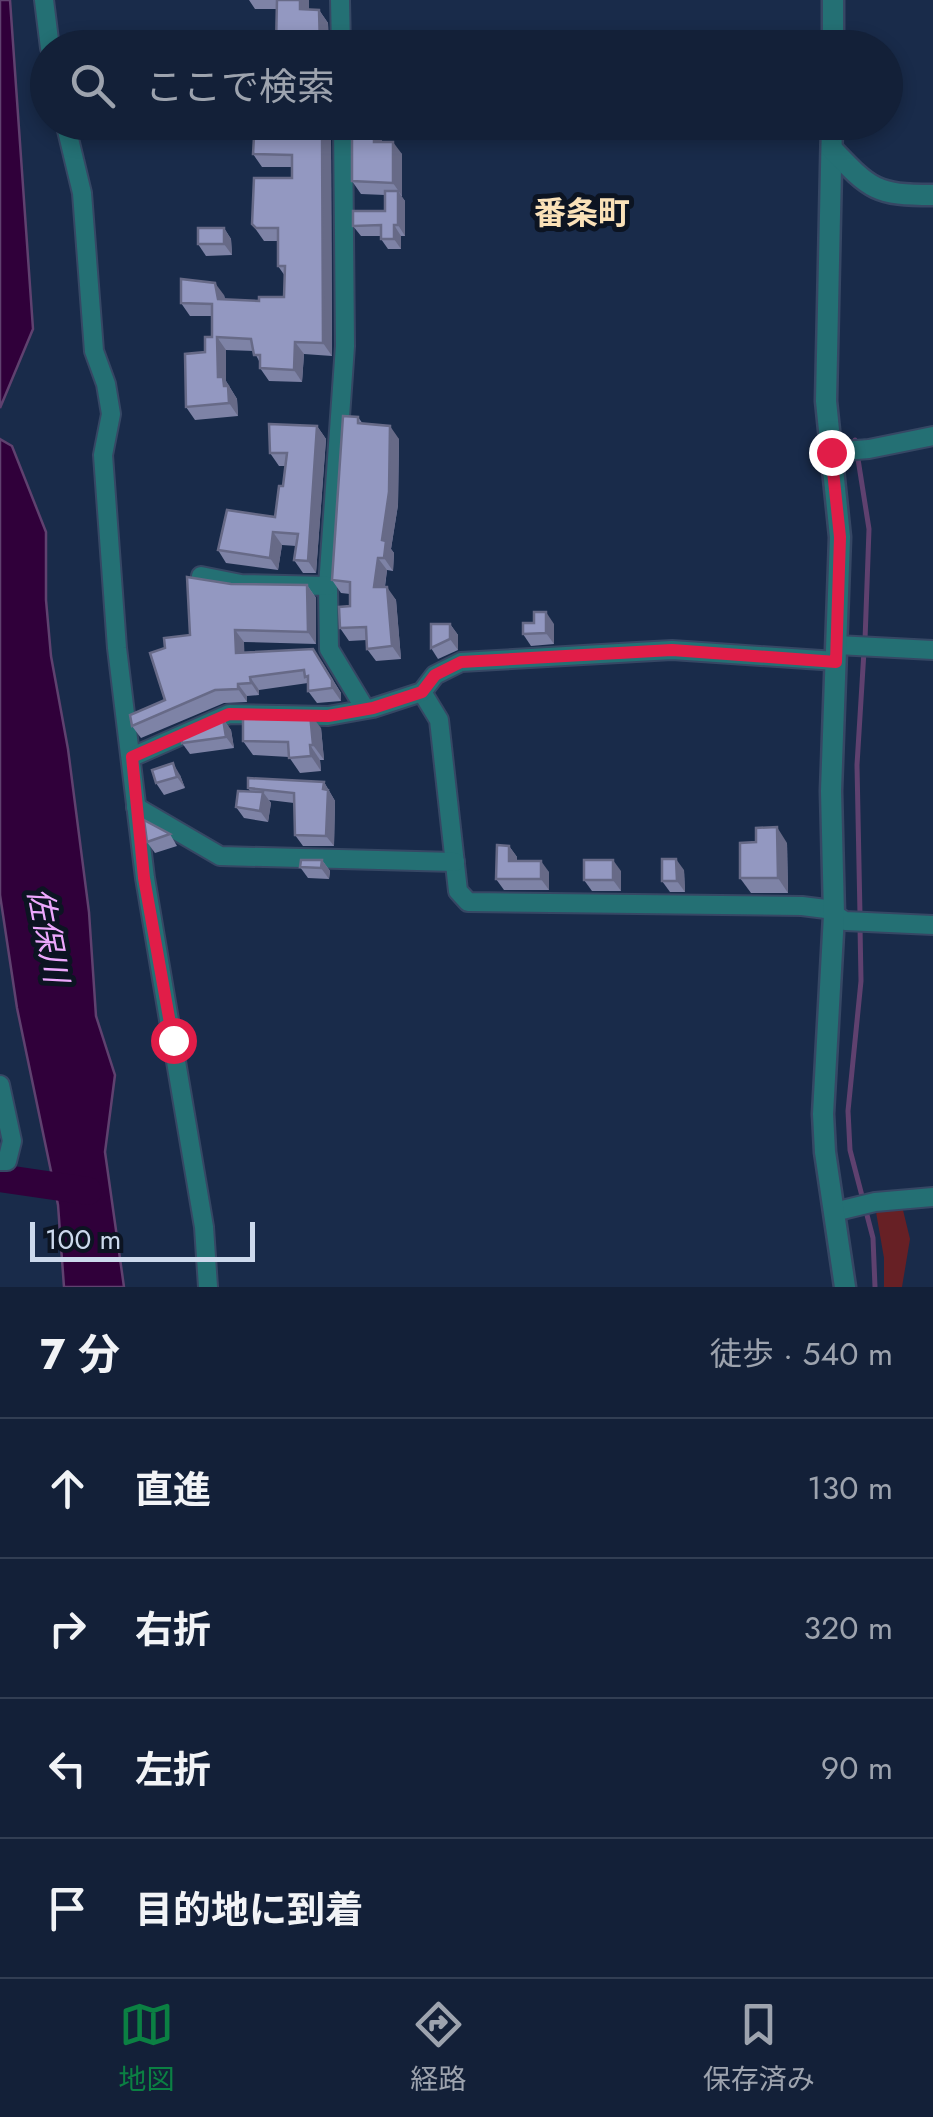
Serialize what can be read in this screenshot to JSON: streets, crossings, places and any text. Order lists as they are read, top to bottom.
{
  "districts": ["番条町"],
  "water": ["佐保川"],
  "scale_bar": "100 m",
  "page": {
    "search": "ここで検索",
    "scale": "100 m",
    "heading": ["7 分", "徒歩 · 540 m"],
    "list": [
      ["直進", "130 m"],
      ["右折", "320 m"],
      ["左折", "90 m"],
      "目的地に到着"
    ],
    "nav": ["地図", "経路", "保存済み"]
  }
}
